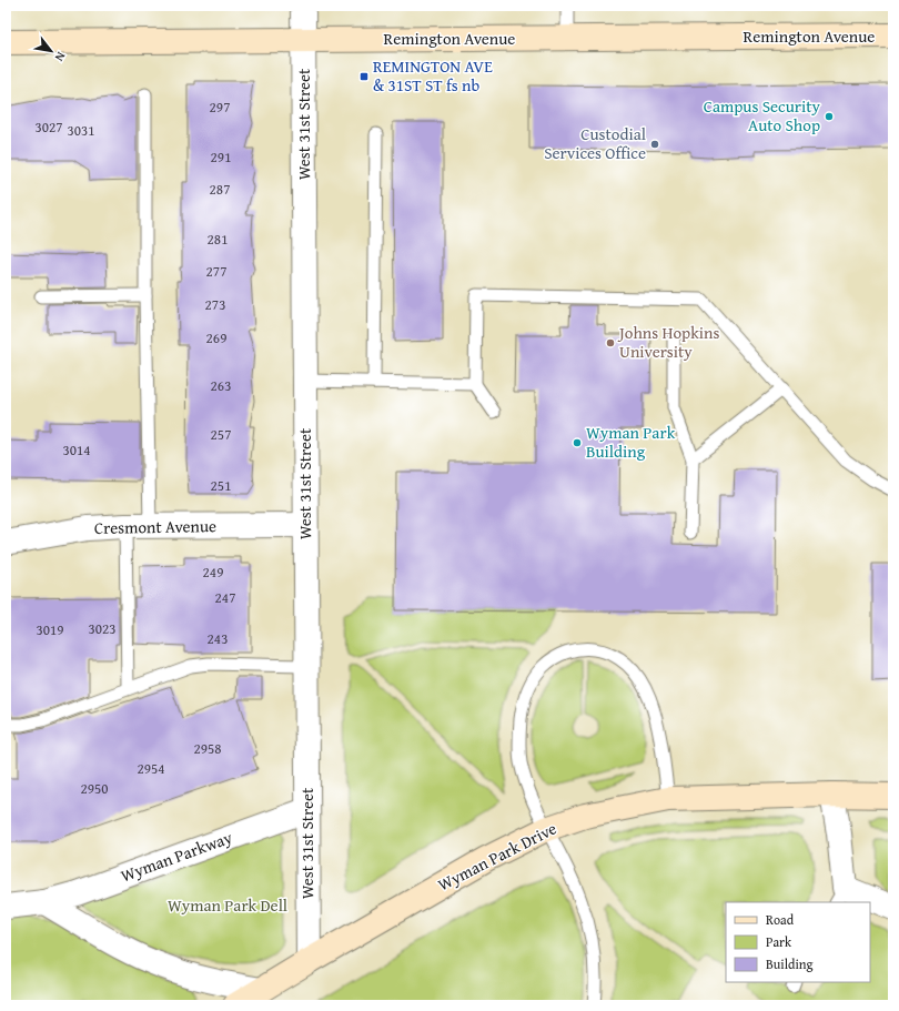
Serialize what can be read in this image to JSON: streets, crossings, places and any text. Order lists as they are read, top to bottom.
{
  "streets": {
    "street": [
      "Remington Avenue",
      "West 31st Street",
      "Cresmont Avenue",
      "Wyman Parkway",
      "Wyman Park Drive"
    ]
  },
  "crossings": [
    ["Remington Avenue", "West 31st Street"],
    ["West 31st Street", "Cresmont Avenue"],
    ["West 31st Street", "Wyman Parkway"],
    ["West 31st Street", "Wyman Park Drive"]
  ],
  "parks": ["Wyman Park Dell"],
  "places": {
    "transit": ["REMINGTON AVE & 31ST ST fs nb"],
    "other": [
      "Campus Security Auto Shop",
      "Custodial Services Office",
      "Johns Hopkins University",
      "Wyman Park Building"
    ]
  },
  "house_numbers": [
    "297",
    "3027",
    "3031",
    "291",
    "287",
    "281",
    "277",
    "273",
    "269",
    "263",
    "257",
    "3014",
    "251",
    "249",
    "247",
    "3023",
    "3019",
    "243",
    "2958",
    "2954",
    "2950"
  ],
  "legend": ["Road", "Park", "Building"],
  "north": "bottom right"
}
